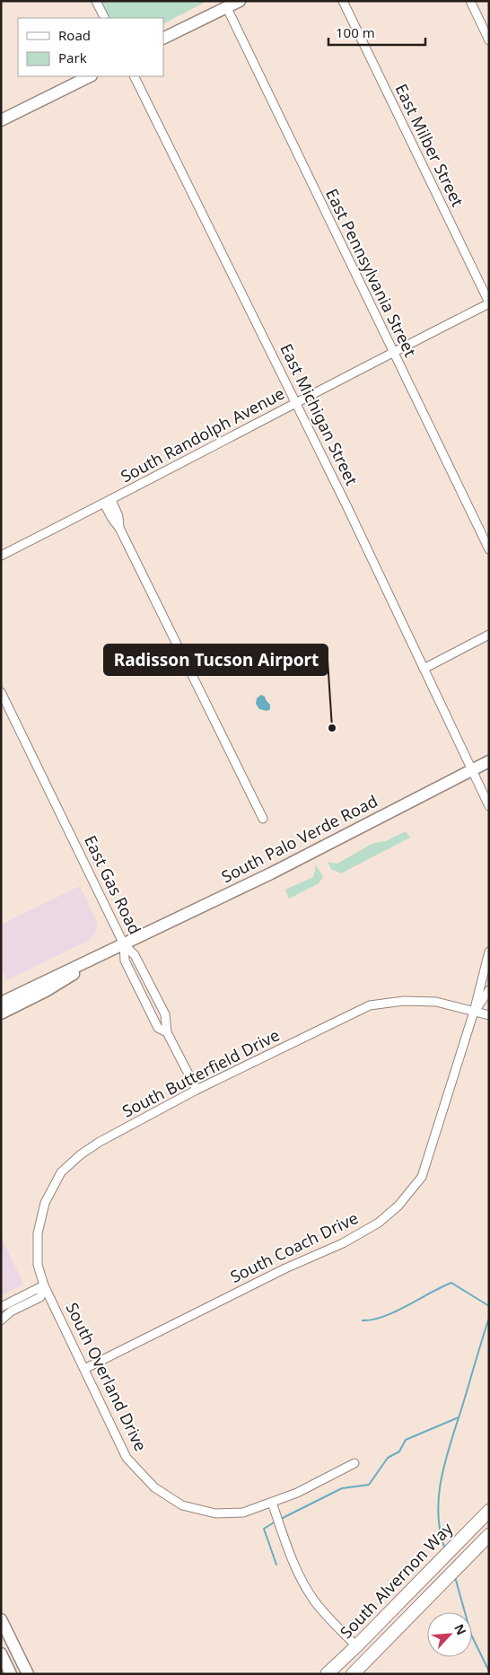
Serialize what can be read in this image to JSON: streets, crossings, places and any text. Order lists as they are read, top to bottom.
{
  "streets": {
    "main road": ["South Palo Verde Road", "South Alvernon Way"],
    "street": [
      "East Milber Street",
      "East Pennsylvania Street",
      "East Michigan Street",
      "South Randolph Avenue",
      "East Gas Road",
      "South Butterfield Drive",
      "South Coach Drive",
      "South Overland Drive"
    ]
  },
  "crossings": [
    ["East Milber Street", "South Randolph Avenue"],
    ["East Pennsylvania Street", "South Randolph Avenue"],
    ["East Michigan Street", "South Randolph Avenue"],
    ["East Michigan Street", "South Palo Verde Road"],
    ["South Palo Verde Road", "East Gas Road"],
    ["East Gas Road", "South Butterfield Drive"],
    ["South Butterfield Drive", "South Coach Drive"],
    ["South Butterfield Drive", "South Overland Drive"],
    ["South Coach Drive", "South Overland Drive"]
  ],
  "places": ["Radisson Tucson Airport"],
  "legend": ["Road", "Park"],
  "scale_bar": "100 m",
  "north": "top right"
}
